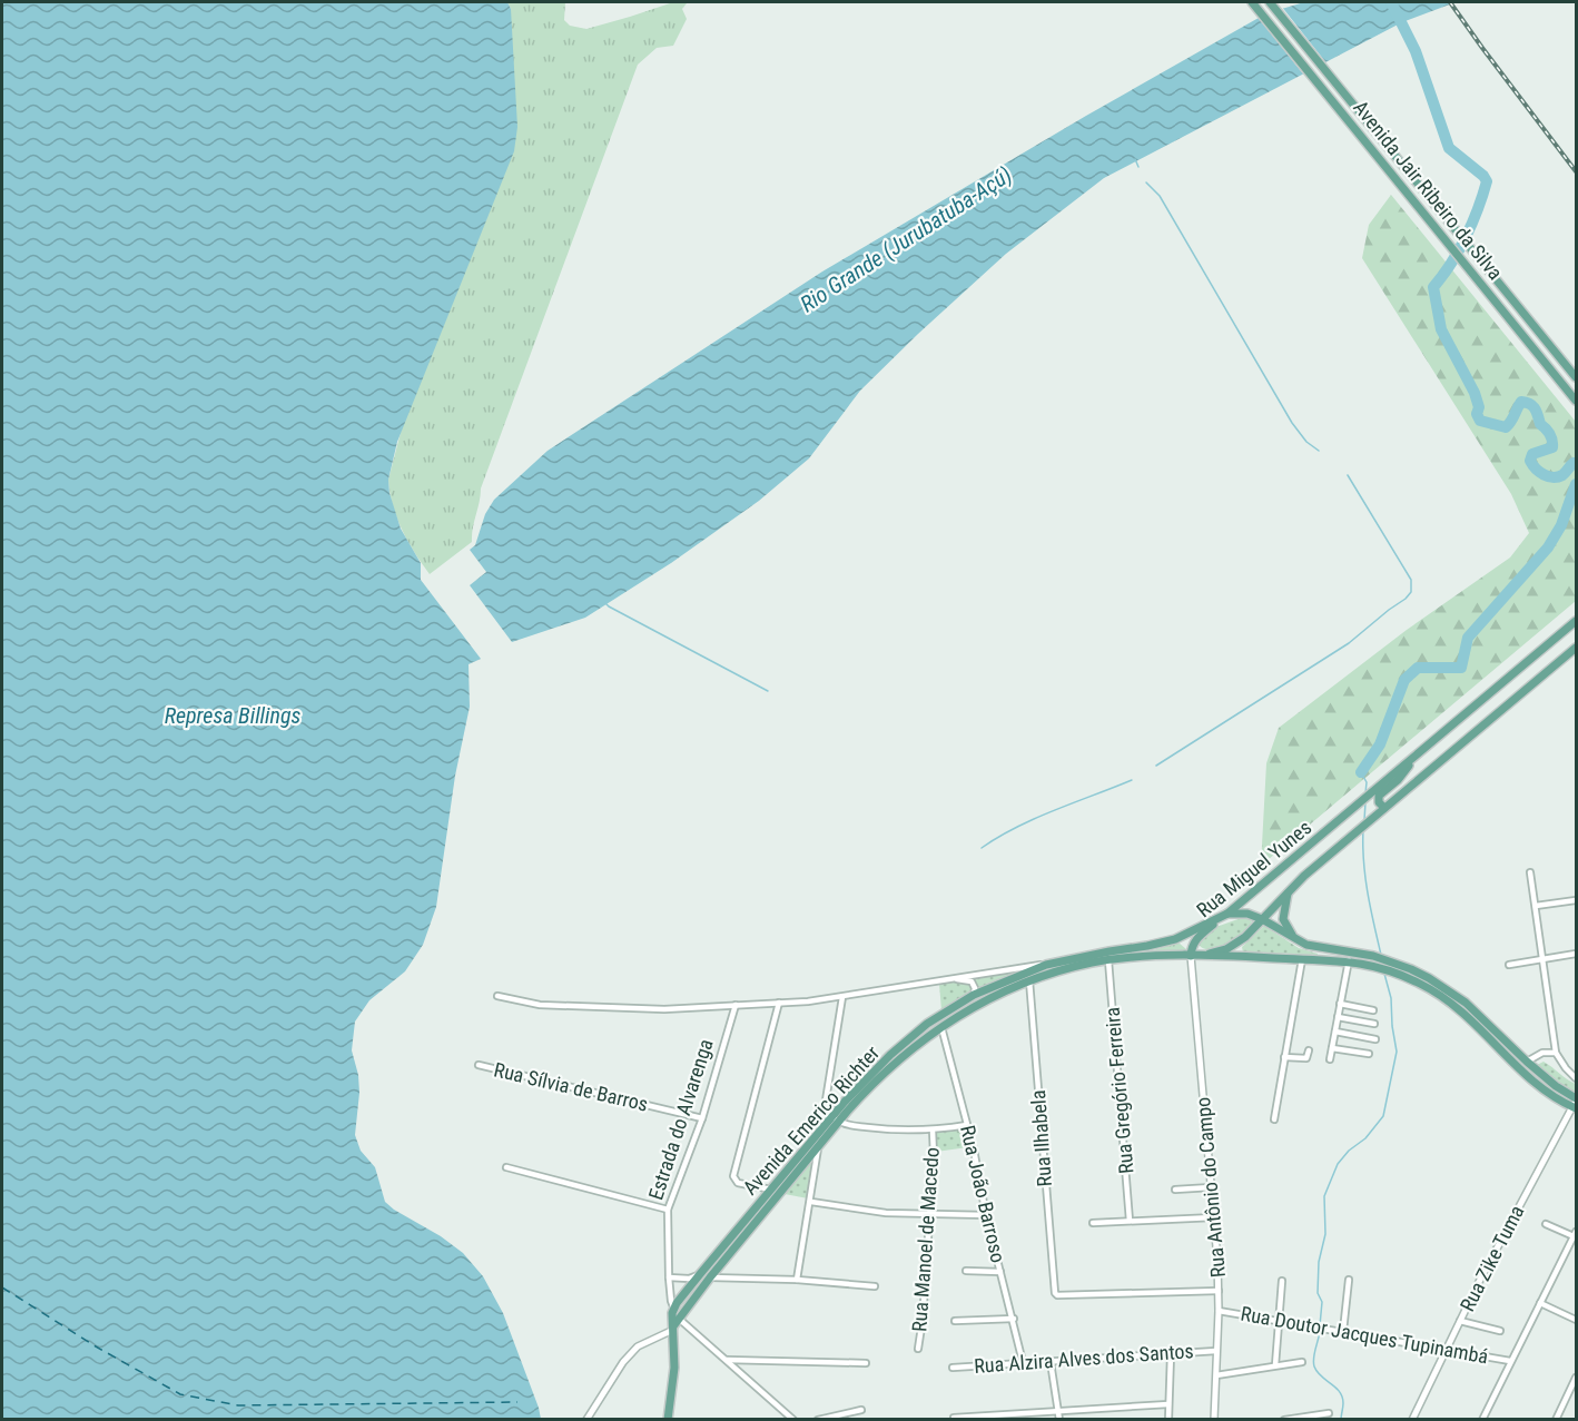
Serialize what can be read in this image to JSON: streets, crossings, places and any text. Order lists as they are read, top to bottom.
{
  "streets": {
    "main road": [
      "Avenida Jair Ribeiro da Silva",
      "Rua Miguel Yunes",
      "Estrada do Alvarenga",
      "Avenida Emerico Richter"
    ],
    "street": [
      "Rua Sílvia de Barros",
      "Rua Gregório Ferreira",
      "Rua Ilhabela",
      "Rua Antônio do Campo",
      "Rua João Barroso",
      "Rua Manoel de Macedo",
      "Rua Zike Tuma",
      "Rua Doutor Jacques Tupinambá",
      "Rua Alzira Alves dos Santos"
    ]
  },
  "crossings": [
    ["Rua Miguel Yunes", "Avenida Emerico Richter"],
    ["Rua Miguel Yunes", "Rua Antônio do Campo"],
    ["Rua Sílvia de Barros", "Estrada do Alvarenga"],
    ["Rua Gregório Ferreira", "Avenida Emerico Richter"],
    ["Estrada do Alvarenga", "Avenida Emerico Richter"],
    ["Avenida Emerico Richter", "Rua Ilhabela"],
    ["Avenida Emerico Richter", "Rua Antônio do Campo"],
    ["Avenida Emerico Richter", "Rua João Barroso"],
    ["Rua Ilhabela", "Rua Antônio do Campo"],
    ["Rua Antônio do Campo", "Rua Doutor Jacques Tupinambá"],
    ["Rua Antônio do Campo", "Rua Alzira Alves dos Santos"],
    ["Rua João Barroso", "Rua Alzira Alves dos Santos"],
    ["Rua Zike Tuma", "Rua Doutor Jacques Tupinambá"]
  ],
  "water": ["Rio Grande (Jurubatuba-Açú)", "Represa Billings"]
}
